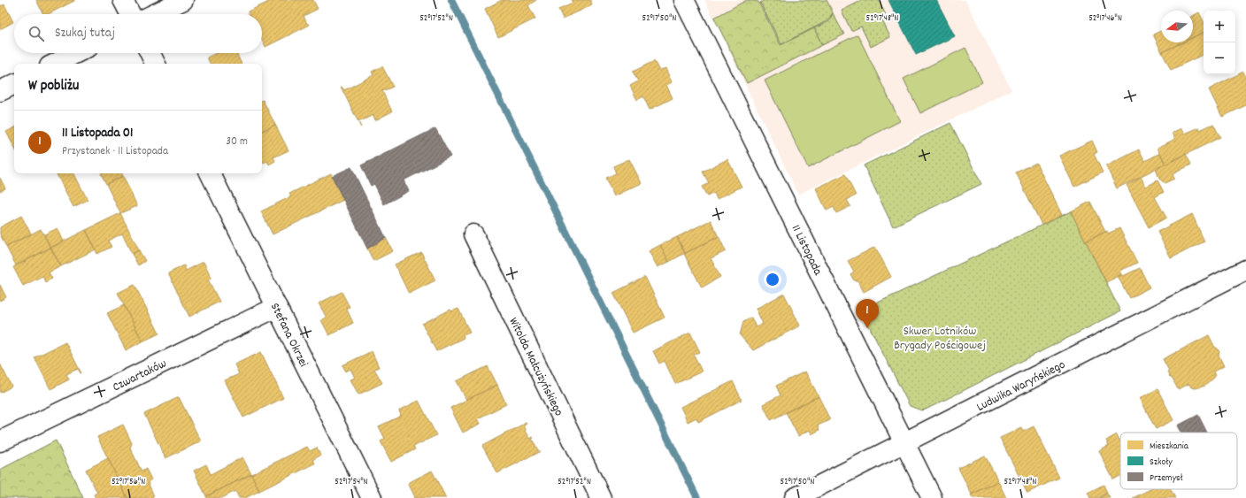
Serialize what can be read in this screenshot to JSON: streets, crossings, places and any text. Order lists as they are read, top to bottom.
{
  "streets": {
    "street": [
      "11 Listopada",
      "Stefana Okrzei",
      "Witolda Małcużyńskiego",
      "Czwartaków",
      "Ludwika Waryńskiego"
    ]
  },
  "crossings": [
    ["11 Listopada", "Ludwika Waryńskiego"],
    ["Stefana Okrzei", "Czwartaków"]
  ],
  "parks": ["Skwer Lotników Brygady Pościgowej"],
  "legend": ["Mieszkania", "Szkoły", "Przemysł"],
  "north": "left",
  "page": {
    "map_buttons": ["+", "−"],
    "search": "Szukaj tutaj",
    "heading": "W pobliżu",
    "list": [
      {
        "mark": "1",
        "name": "11 Listopada 01",
        "note": "Przystanek · 11 Listopada",
        "value": "30 m"
      }
    ],
    "pins": "1"
  },
  "coordinates": [
    "52°17'52\"N",
    "52°17'50\"N",
    "52°17'48\"N",
    "52°17'46\"N",
    "52°17'56\"N",
    "52°17'54\"N"
  ]
}
